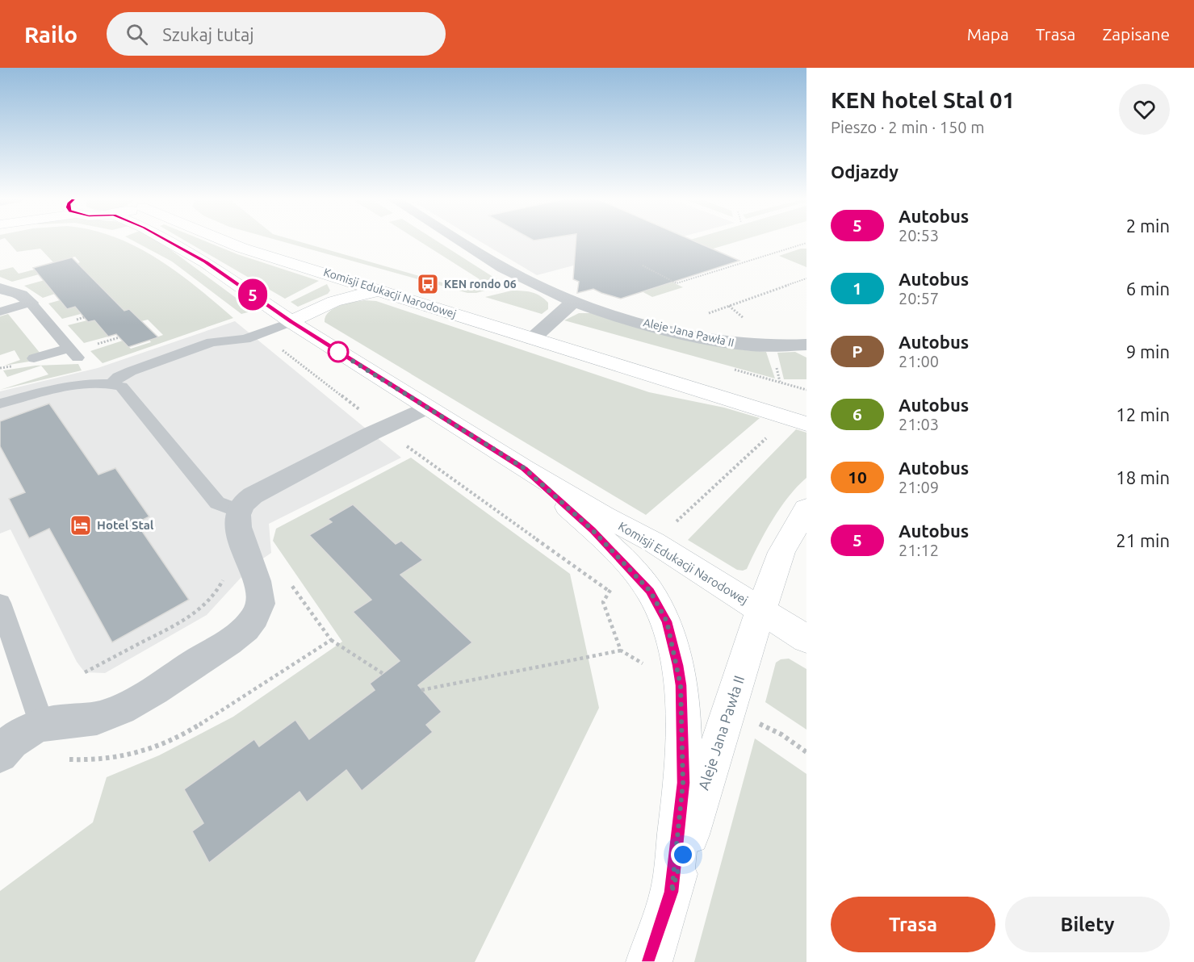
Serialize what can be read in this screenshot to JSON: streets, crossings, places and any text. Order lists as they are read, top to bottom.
{
  "streets": {
    "street": ["Komisji Edukacji Narodowej", "Aleje Jana Pawła II"]
  },
  "crossings": [
    ["Komisji Edukacji Narodowej", "Aleje Jana Pawła II"]
  ],
  "places": {
    "bus stop": ["KEN rondo 06"],
    "hotel": ["Hotel Stal"]
  },
  "lines": ["bus line 5"],
  "page": {
    "header": "Railo",
    "search": "Szukaj tutaj",
    "nav": ["Mapa", "Trasa", "Zapisane"],
    "on_map": "5",
    "heading": [
      ["KEN hotel Stal 01", "Pieszo · 2 min · 150 m"],
      "Odjazdy"
    ],
    "list": [
      {
        "mark": "5",
        "name": "Autobus",
        "note": "20:53",
        "value": "2 min"
      },
      {
        "mark": "1",
        "name": "Autobus",
        "note": "20:57",
        "value": "6 min"
      },
      {
        "mark": "P",
        "name": "Autobus",
        "note": "21:00",
        "value": "9 min"
      },
      {
        "mark": "6",
        "name": "Autobus",
        "note": "21:03",
        "value": "12 min"
      },
      {
        "mark": "10",
        "name": "Autobus",
        "note": "21:09",
        "value": "18 min"
      },
      {
        "mark": "5",
        "name": "Autobus",
        "note": "21:12",
        "value": "21 min"
      }
    ],
    "buttons": ["Trasa", "Bilety"]
  }
}
